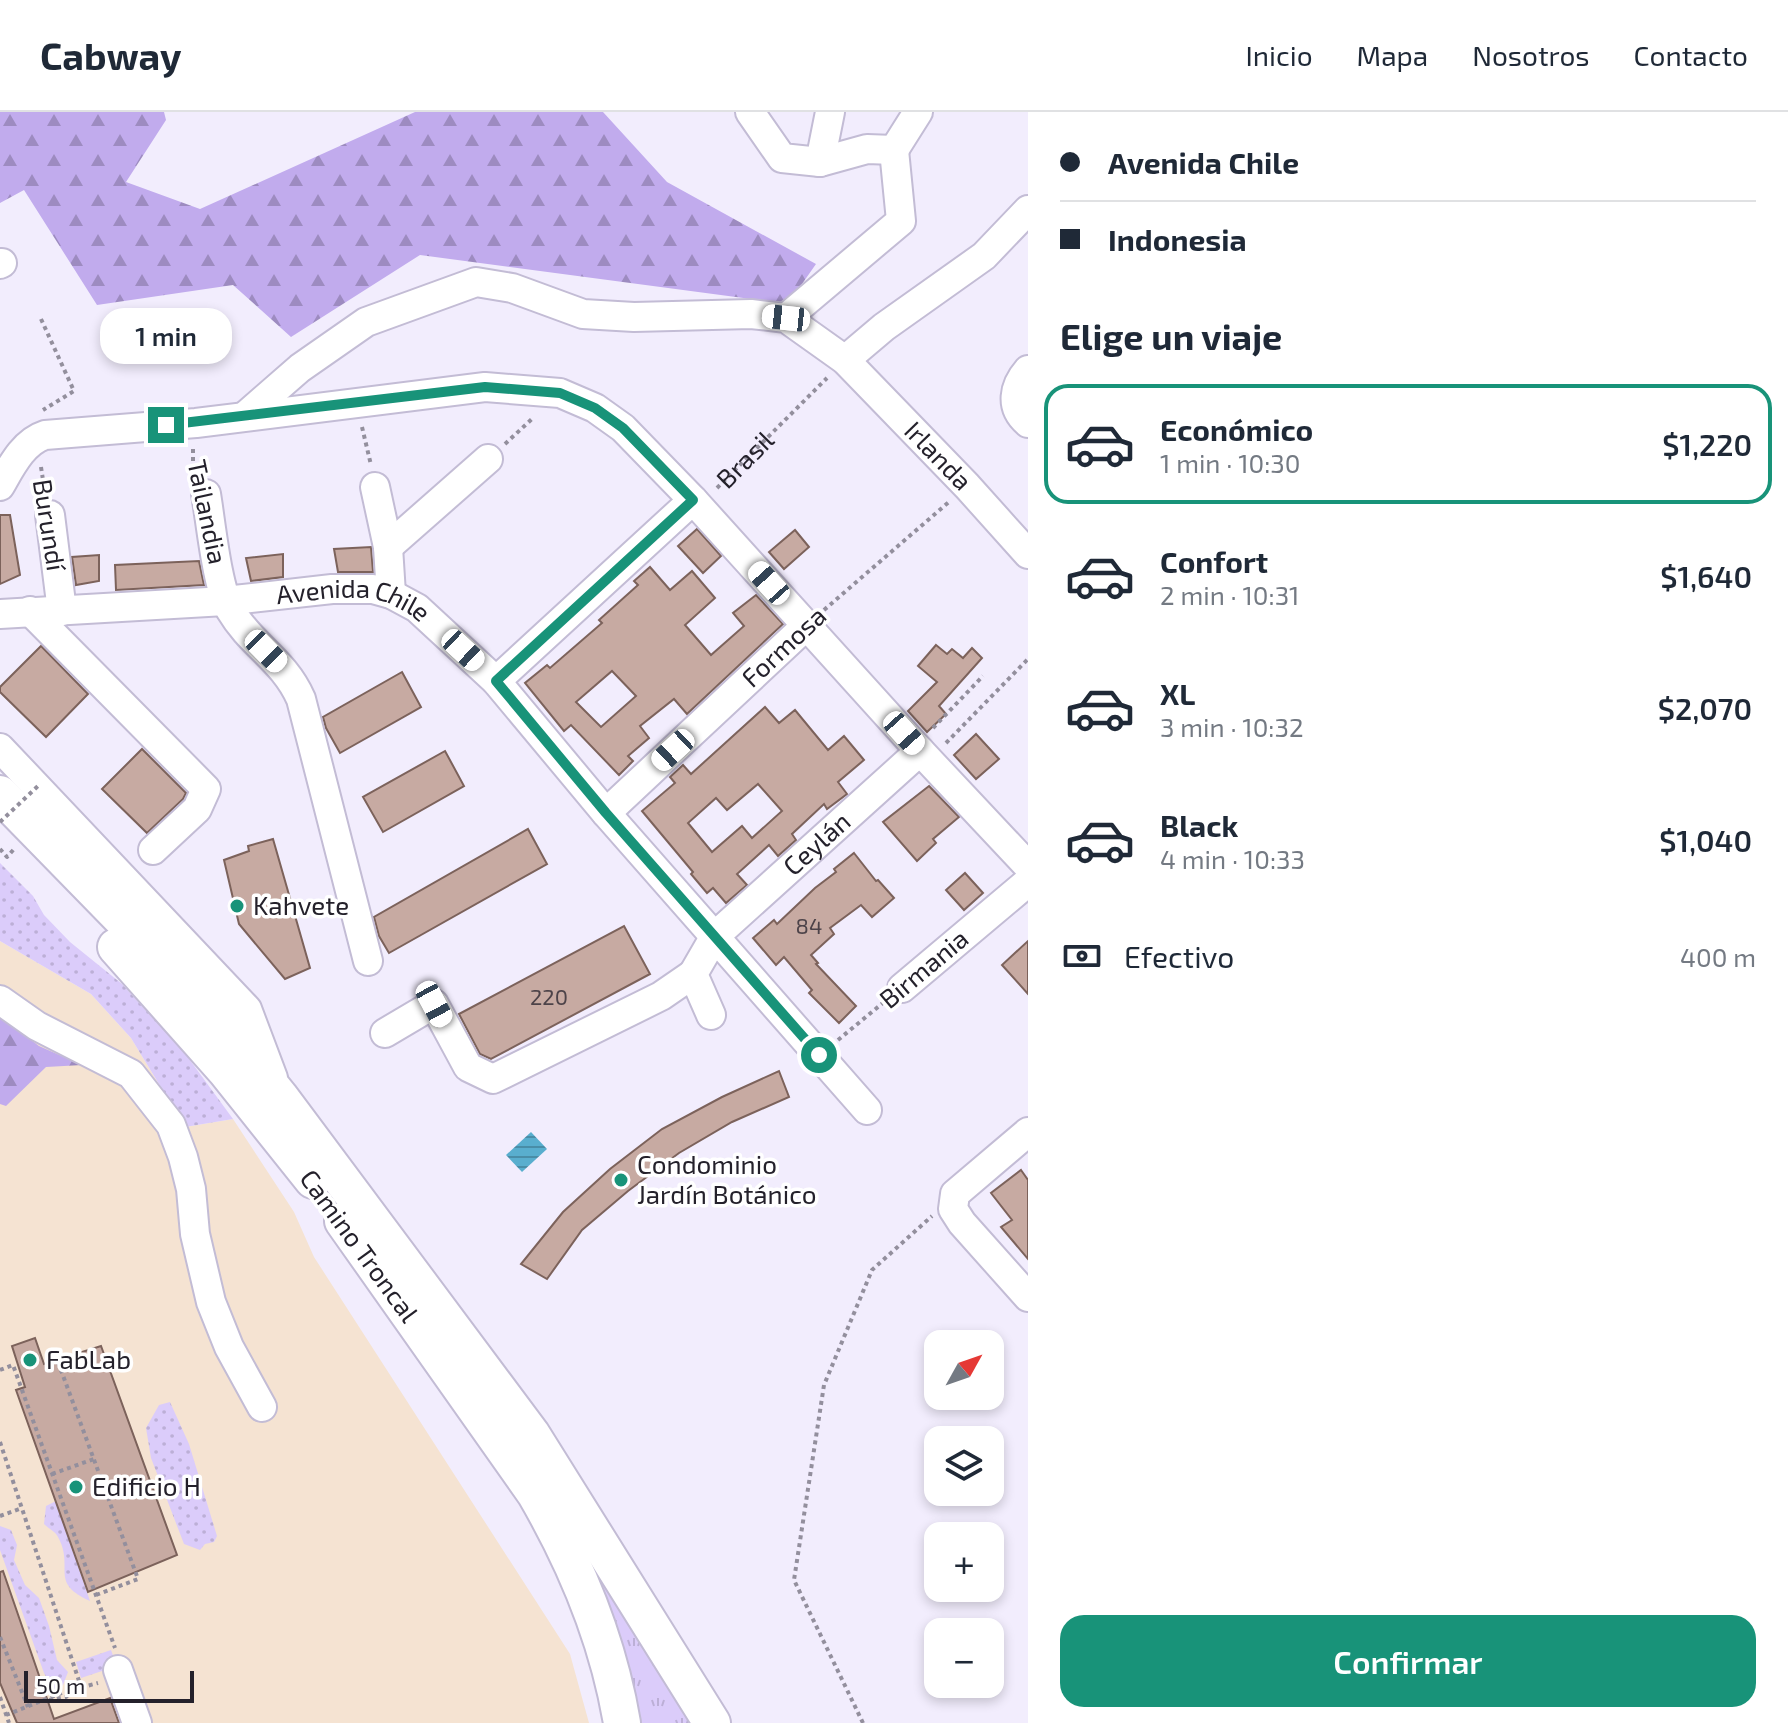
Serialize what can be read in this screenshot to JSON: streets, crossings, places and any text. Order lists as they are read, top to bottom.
{
  "streets": {
    "main road": ["Camino Troncal"],
    "street": [
      "Irlanda",
      "Brasil",
      "Tailandia",
      "Burundí",
      "Avenida Chile",
      "Formosa",
      "Ceylán",
      "Birmania"
    ]
  },
  "crossings": [
    ["Irlanda", "Brasil"],
    ["Irlanda", "Formosa"],
    ["Brasil", "Avenida Chile"],
    ["Tailandia", "Avenida Chile"],
    ["Burundí", "Avenida Chile"],
    ["Avenida Chile", "Formosa"],
    ["Avenida Chile", "Ceylán"],
    ["Avenida Chile", "Birmania"]
  ],
  "places": [
    "Kahvete",
    "Condominio Jardín Botánico",
    "FabLab",
    "Edificio H"
  ],
  "house_numbers": ["84", "220"],
  "scale_bar": "50 m",
  "north": "top right",
  "page": {
    "header": "Cabway",
    "nav": [
      "Inicio",
      "Mapa",
      "Nosotros",
      "Contacto"
    ],
    "banner": ["Avenida Chile", "Indonesia"],
    "heading": "Elige un viaje",
    "bubble": "1 min",
    "list": [
      {
        "name": "Económico",
        "note": "1 min · 10:30",
        "value": "$1,220"
      },
      {
        "name": "Confort",
        "note": "2 min · 10:31",
        "value": "$1,640"
      },
      {
        "name": "XL",
        "note": "3 min · 10:32",
        "value": "$2,070"
      },
      {
        "name": "Black",
        "note": "4 min · 10:33",
        "value": "$1,040"
      }
    ],
    "pay": ["Efectivo", "400 m"],
    "map_buttons": ["+", "−"],
    "buttons": "Confirmar",
    "scale": "50 m"
  }
}
